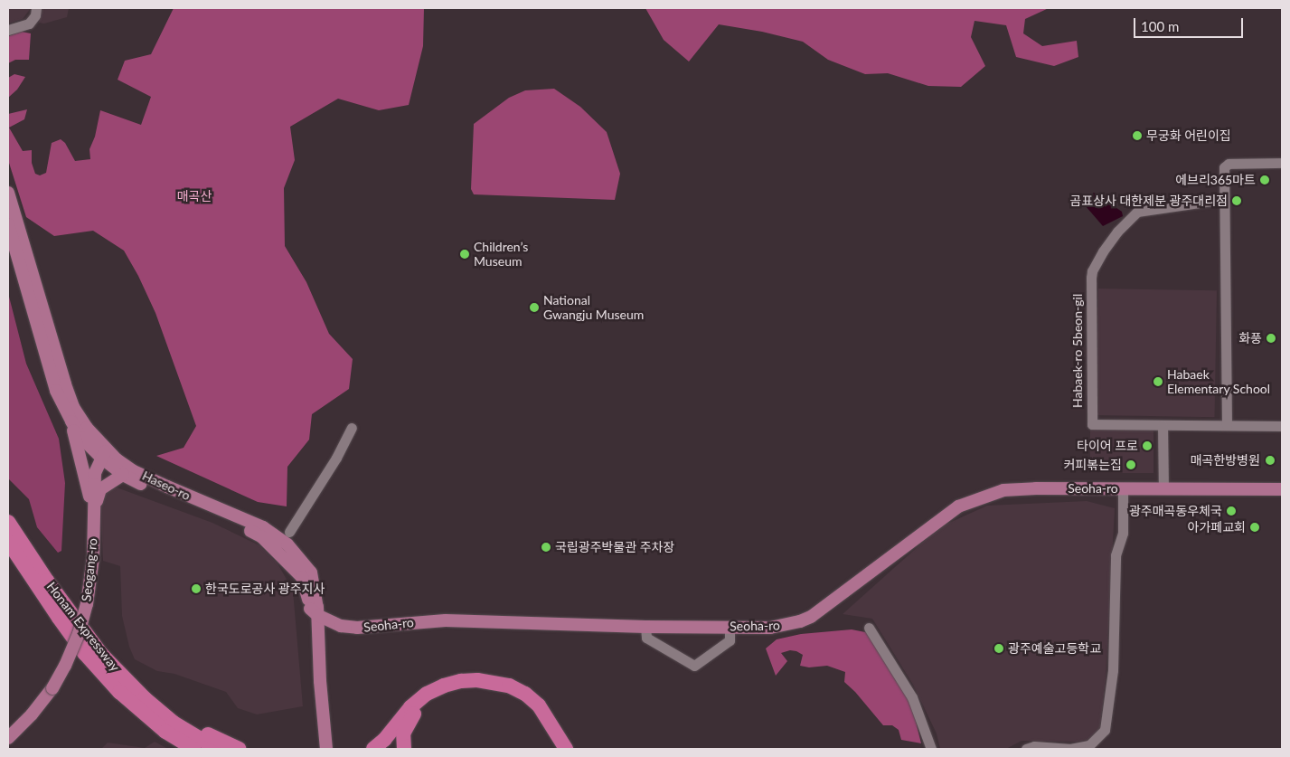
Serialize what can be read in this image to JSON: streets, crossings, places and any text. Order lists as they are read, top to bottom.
{
  "streets": {
    "highway": ["Honam Expressway"],
    "main road": ["Haseo-ro", "Seoha-ro", "Seogang-ro"],
    "street": ["Habaek-ro 5beon-gil"]
  },
  "crossings": [
    ["Haseo-ro", "Seoha-ro"],
    ["Haseo-ro", "Seogang-ro"]
  ],
  "parks": ["매곡산"],
  "places": [
    "무궁화 어린이집",
    "에브리365마트",
    "곰표상사 대한제분 광주대리점",
    "Children’s Museum",
    "National Gwangju Museum",
    "화풍",
    "Habaek Elementary School",
    "타이어 프로",
    "매곡한방병원",
    "커피볶는집",
    "광주매곡동우체국",
    "아가페교회",
    "국립광주박물관 주차장",
    "한국도로공사 광주지사",
    "광주예술고등학교"
  ],
  "scale_bar": "100 m"
}
